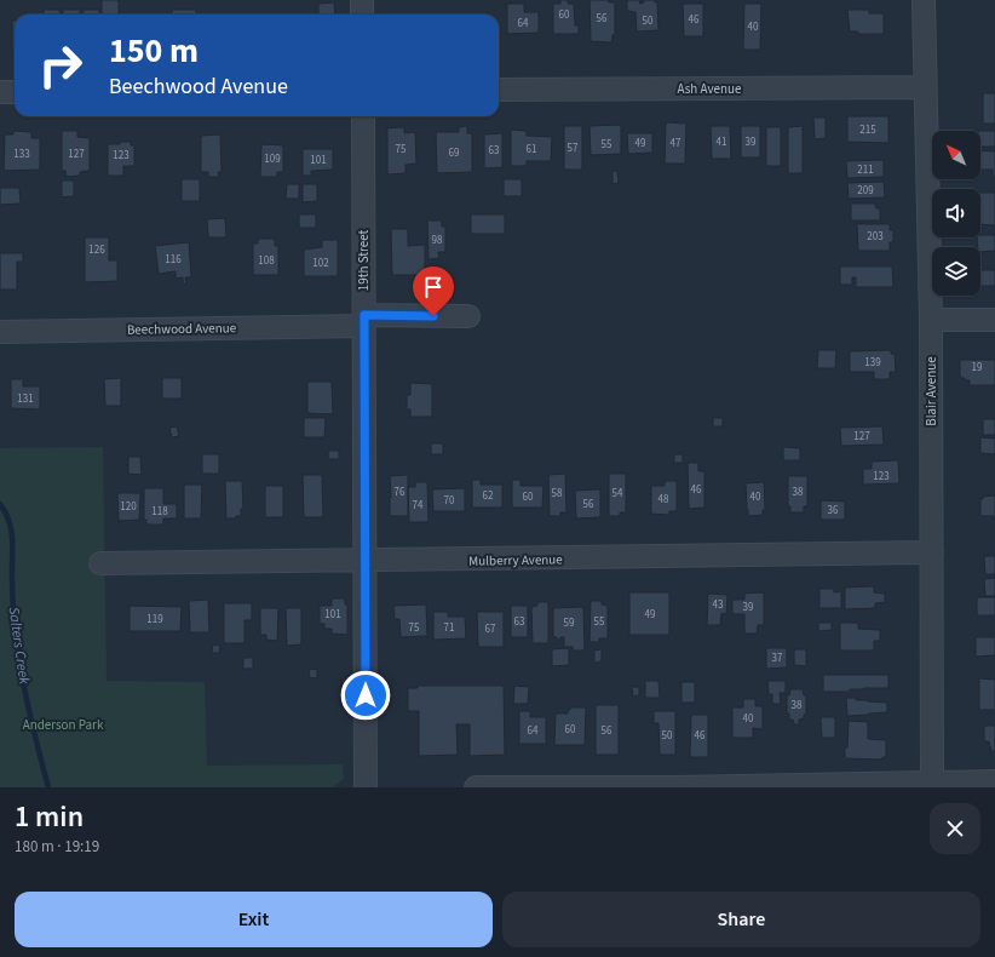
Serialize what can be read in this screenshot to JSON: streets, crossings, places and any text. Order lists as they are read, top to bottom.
{
  "streets": {
    "street": [
      "Ash Avenue",
      "19th Street",
      "Beechwood Avenue",
      "Blair Avenue",
      "Mulberry Avenue"
    ]
  },
  "crossings": [
    ["Ash Avenue", "Blair Avenue"],
    ["19th Street", "Beechwood Avenue"],
    ["19th Street", "Mulberry Avenue"],
    ["Blair Avenue", "Mulberry Avenue"]
  ],
  "water": ["Salters Creek"],
  "parks": ["Anderson Park"],
  "house_numbers": [
    "60",
    "56",
    "46",
    "50",
    "64",
    "40",
    "215",
    "41",
    "39",
    "49",
    "47",
    "55",
    "57",
    "75",
    "61",
    "63",
    "69",
    "133",
    "127",
    "123",
    "109",
    "101",
    "211",
    "209",
    "203",
    "98",
    "126",
    "116",
    "108",
    "102",
    "139",
    "19",
    "131",
    "127",
    "123",
    "46",
    "76",
    "38",
    "58",
    "54",
    "62",
    "60",
    "40",
    "48",
    "70",
    "56",
    "74",
    "120",
    "36",
    "118",
    "43",
    "39",
    "101",
    "49",
    "119",
    "63",
    "55",
    "59",
    "75",
    "71",
    "67",
    "37",
    "38",
    "40",
    "60",
    "64",
    "56",
    "50",
    "46"
  ],
  "north": "top left",
  "page": {
    "turn": ["150 m", "Beechwood Avenue"],
    "heading": ["1 min", "180 m · 19:19"],
    "buttons": ["Exit", "Share"]
  }
}
